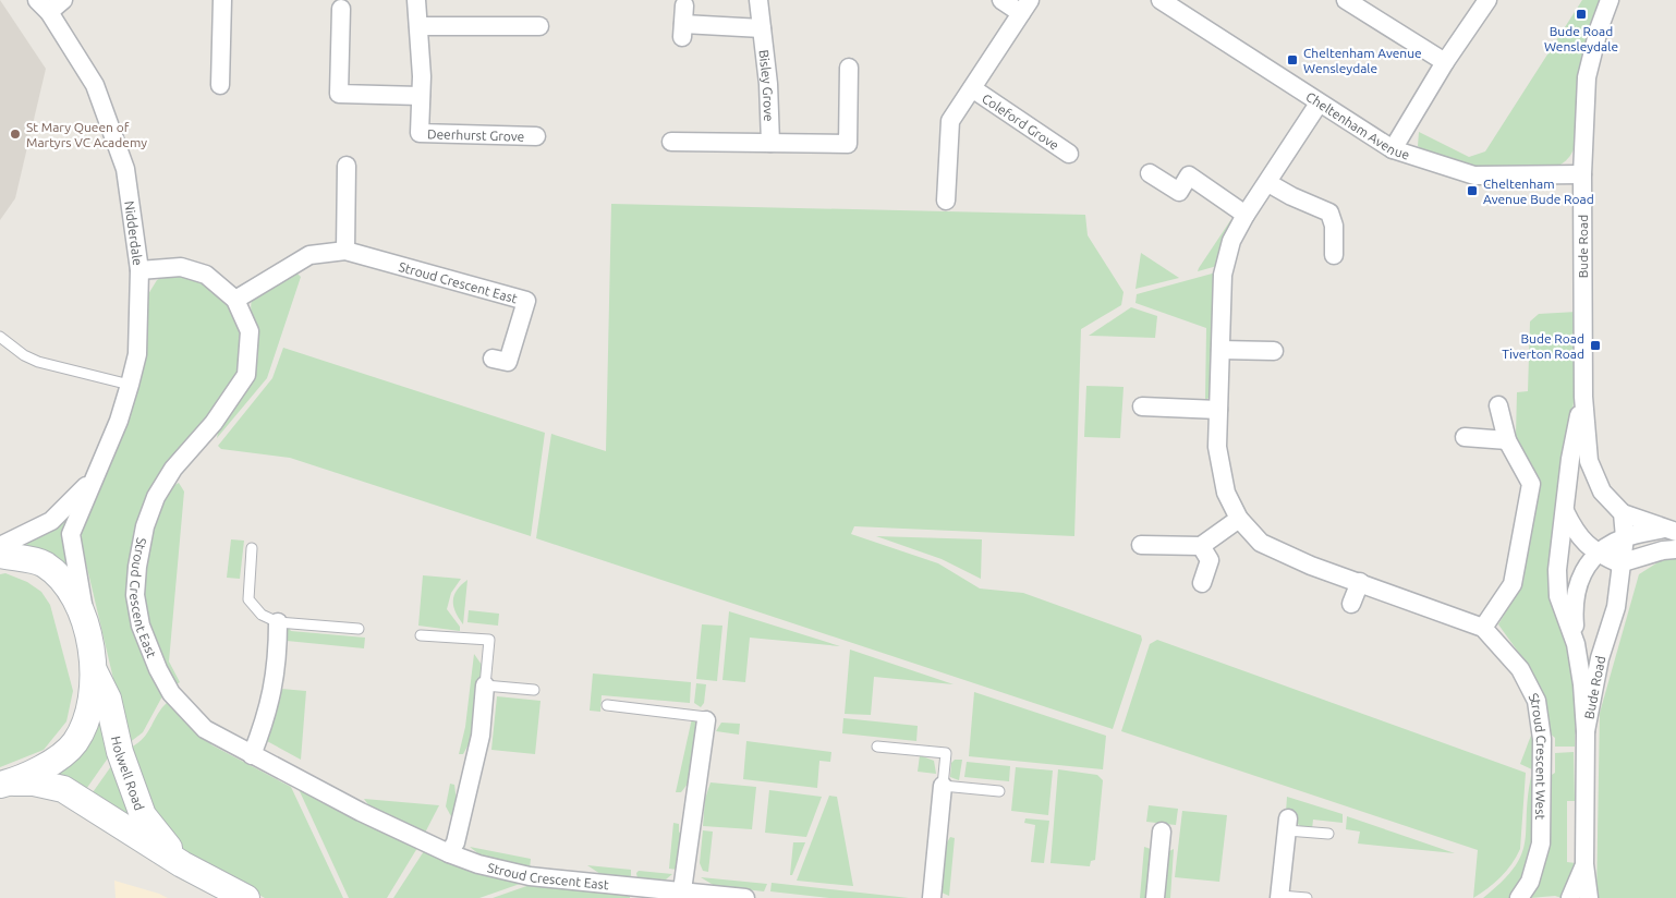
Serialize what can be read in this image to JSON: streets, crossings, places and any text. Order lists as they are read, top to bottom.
{
  "streets": {
    "street": [
      "Bisley Grove",
      "Coleford Grove",
      "Cheltenham Avenue",
      "Deerhurst Grove",
      "Nidderdale",
      "Bude Road",
      "Stroud Crescent East",
      "Stroud Crescent West",
      "Holwell Road"
    ]
  },
  "crossings": [
    ["Cheltenham Avenue", "Bude Road"],
    ["Cheltenham Avenue", "Stroud Crescent West"],
    ["Nidderdale", "Stroud Crescent East"]
  ],
  "places": {
    "transit": [
      "Bude Road Wensleydale",
      "Cheltenham Avenue Wensleydale",
      "Cheltenham Avenue Bude Road",
      "Bude Road Tiverton Road"
    ],
    "other": ["St Mary Queen of Martyrs VC Academy"]
  }
}
